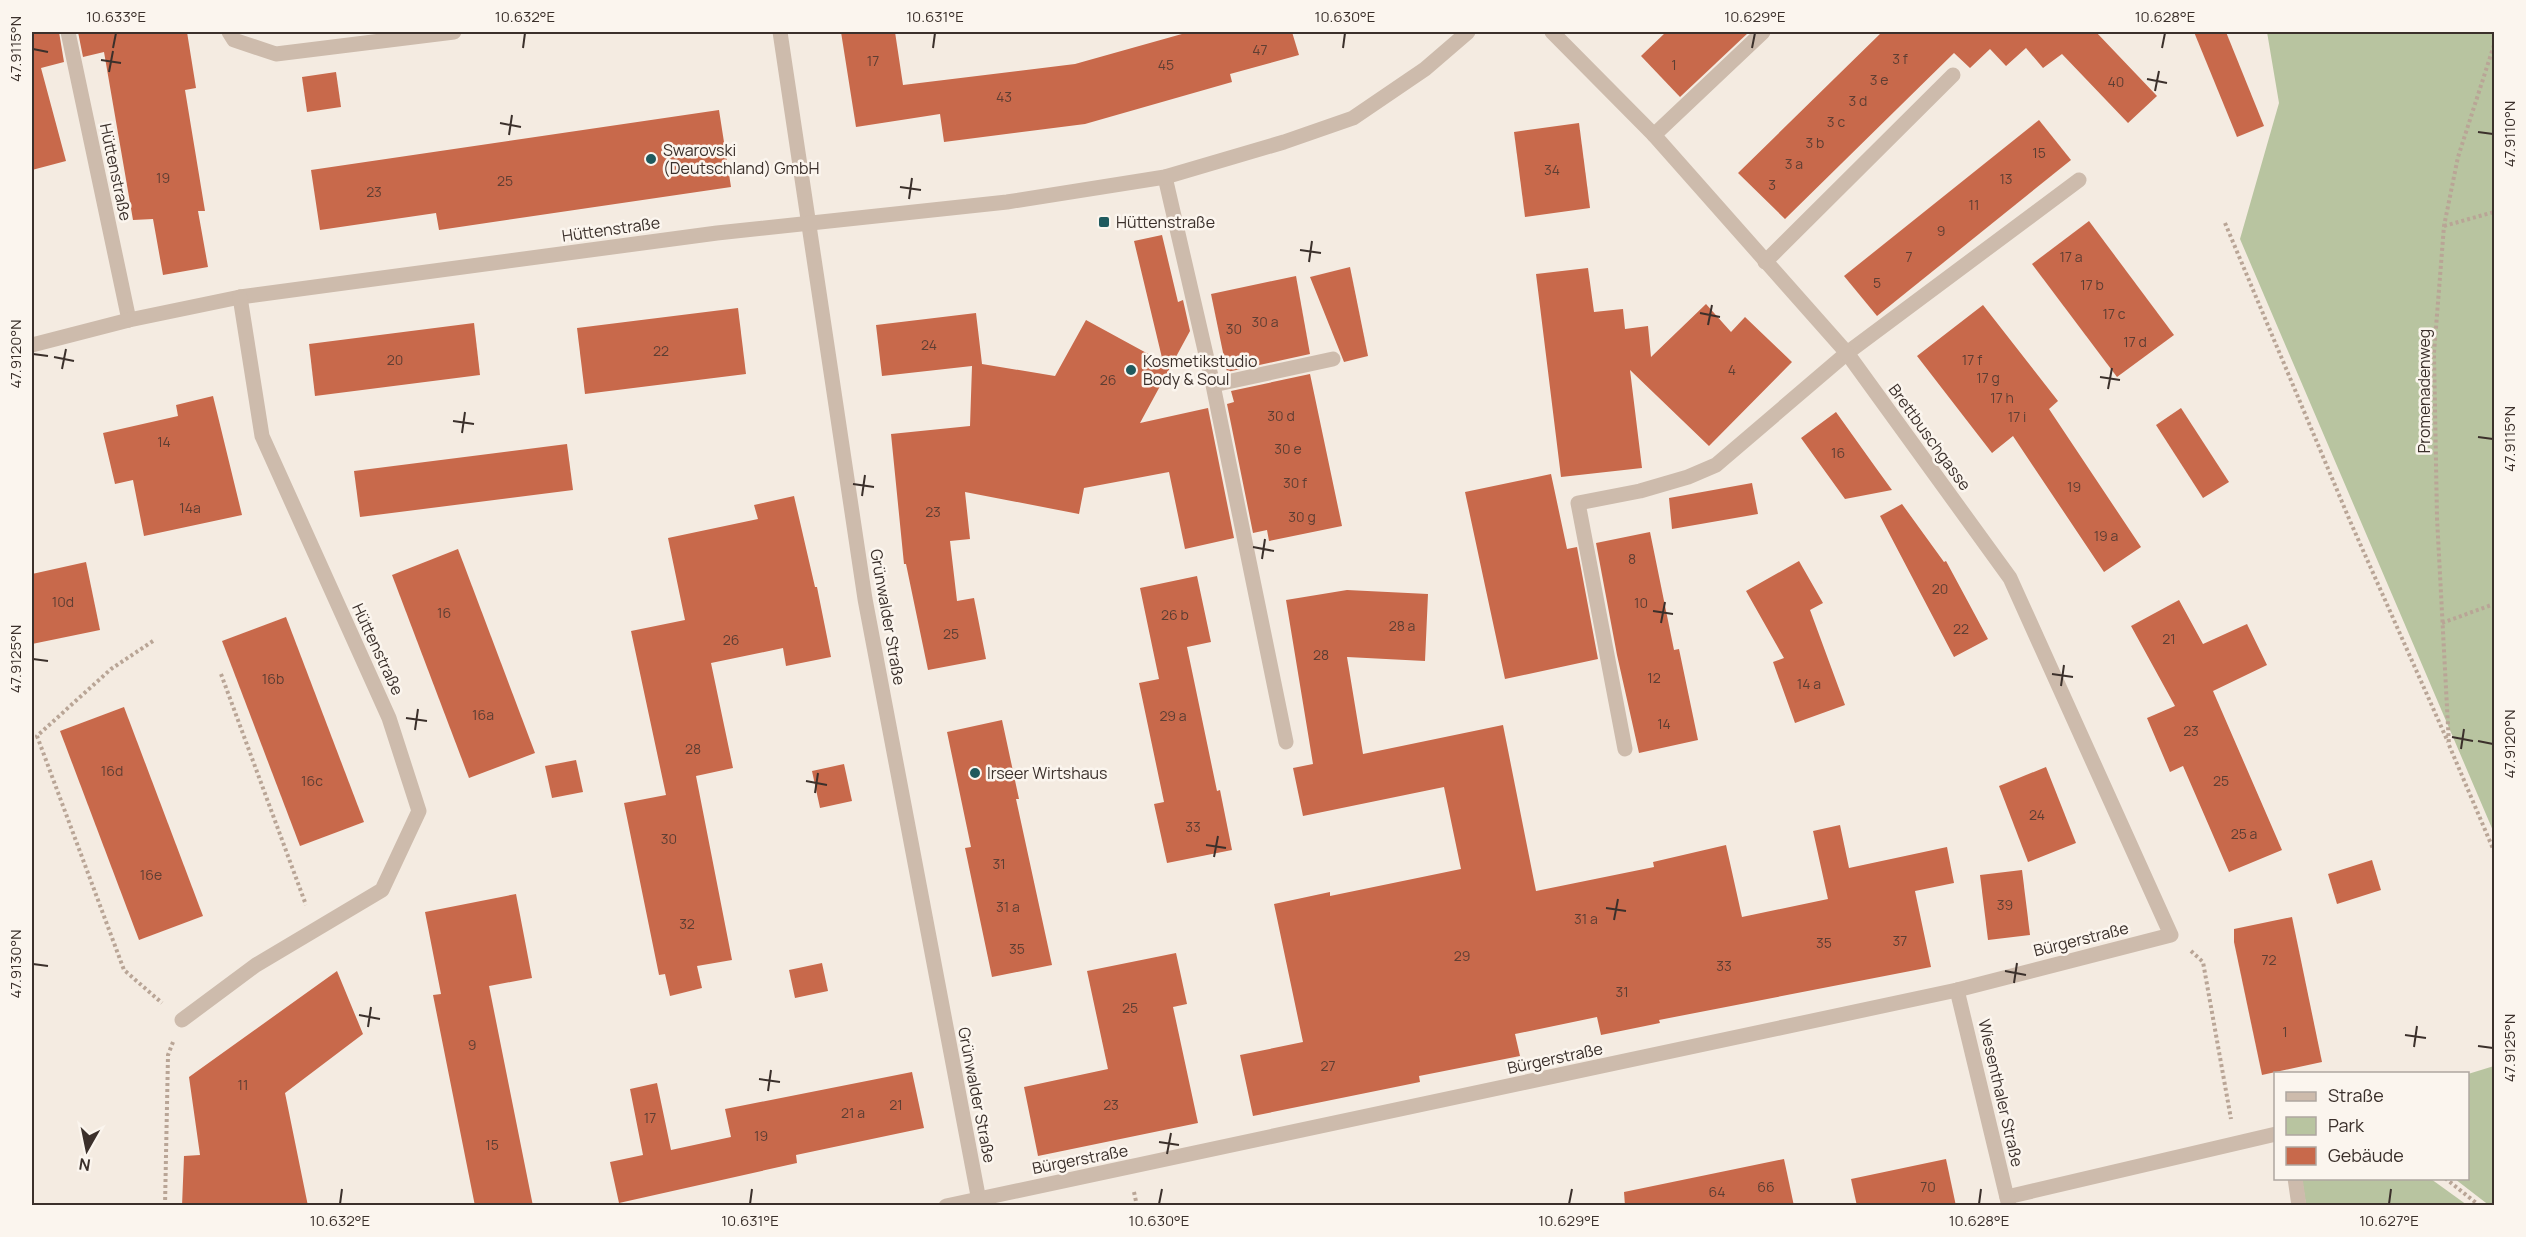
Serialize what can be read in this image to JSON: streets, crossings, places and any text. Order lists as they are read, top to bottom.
{
  "streets": {
    "street": [
      "Hüttenstraße",
      "Brettbuschgasse",
      "Grünwalder Straße",
      "Bürgerstraße",
      "Wiesenthaler Straße"
    ],
    "path": ["Promenadenweg"]
  },
  "crossings": [
    ["Hüttenstraße", "Grünwalder Straße"],
    ["Brettbuschgasse", "Bürgerstraße"],
    ["Grünwalder Straße", "Bürgerstraße"],
    ["Bürgerstraße", "Wiesenthaler Straße"]
  ],
  "places": {
    "other": ["Swarovski (Deutschland) GmbH", "Kosmetikstudio Body & Soul", "Irseer Wirtshaus"],
    "transit": ["Hüttenstraße"]
  },
  "house_numbers": [
    "47",
    "3 f",
    "17",
    "45",
    "1",
    "3 e",
    "40",
    "43",
    "3 d",
    "3 c",
    "3 b",
    "15",
    "3 a",
    "34",
    "19",
    "13",
    "25",
    "3",
    "23",
    "11",
    "9",
    "7",
    "17 a",
    "5",
    "17 b",
    "17 c",
    "30 a",
    "30",
    "17 d",
    "24",
    "22",
    "20",
    "17 f",
    "4",
    "17 g",
    "26",
    "17 h",
    "30 d",
    "17 i",
    "14",
    "30 e",
    "16",
    "30 f",
    "19",
    "14a",
    "23",
    "30 g",
    "19 a",
    "8",
    "20",
    "10d",
    "10",
    "16",
    "26 b",
    "28 a",
    "22",
    "25",
    "21",
    "26",
    "28",
    "12",
    "16b",
    "14 a",
    "16a",
    "29 a",
    "14",
    "23",
    "28",
    "16d",
    "16c",
    "25",
    "24",
    "33",
    "25 a",
    "30",
    "31",
    "16e",
    "39",
    "31 a",
    "31 a",
    "32",
    "37",
    "35",
    "35",
    "29",
    "72",
    "33",
    "31",
    "25",
    "1",
    "9",
    "27",
    "11",
    "21",
    "23",
    "21 a",
    "17",
    "19",
    "15",
    "66",
    "70",
    "64"
  ],
  "legend": ["Straße", "Park", "Gebäude"],
  "north": "bottom",
  "coordinates": [
    "10.633°E",
    "10.632°E",
    "10.631°E",
    "10.630°E",
    "10.629°E",
    "10.628°E",
    "47.9115°N",
    "47.9110°N",
    "47.9120°N",
    "47.9125°N",
    "47.9130°N",
    "10.627°E"
  ]
}
